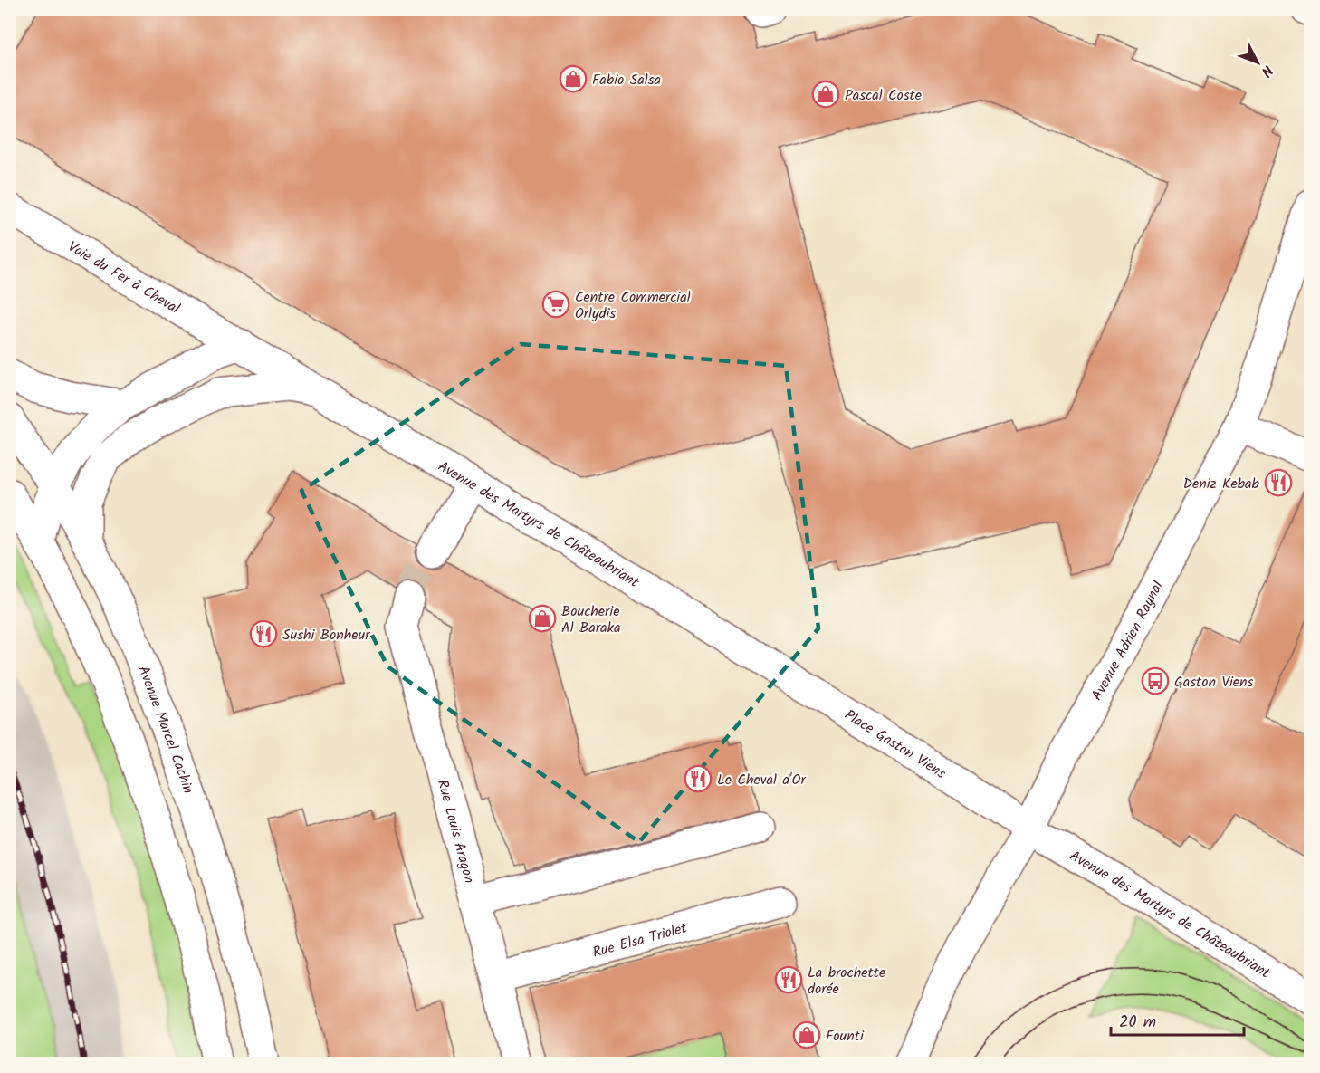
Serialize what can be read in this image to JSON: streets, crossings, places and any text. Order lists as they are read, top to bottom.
{
  "streets": {
    "street": [
      "Voie du Fer à Cheval",
      "Avenue des Martyrs de Châteaubriant",
      "Avenue Adrien Raynal",
      "Avenue Marcel Cachin",
      "Place Gaston Viens",
      "Rue Louis Aragon",
      "Rue Elsa Triolet"
    ]
  },
  "crossings": [
    ["Voie du Fer à Cheval", "Avenue des Martyrs de Châteaubriant"],
    ["Avenue des Martyrs de Châteaubriant", "Avenue Adrien Raynal"],
    ["Avenue des Martyrs de Châteaubriant", "Avenue Marcel Cachin"],
    ["Avenue des Martyrs de Châteaubriant", "Place Gaston Viens"],
    ["Avenue Adrien Raynal", "Place Gaston Viens"],
    ["Rue Louis Aragon", "Rue Elsa Triolet"]
  ],
  "places": {
    "shop": [
      "Fabio Salsa",
      "Pascal Coste",
      "Boucherie Al Baraka",
      "Founti"
    ],
    "supermarket": ["Centre Commercial Orlydis"],
    "restaurant": [
      "Deniz Kebab",
      "Sushi Bonheur",
      "Le Cheval d'Or",
      "La brochette dorée"
    ],
    "bus stop": ["Gaston Viens"]
  },
  "scale_bar": "20 m",
  "north": "bottom right"
}
